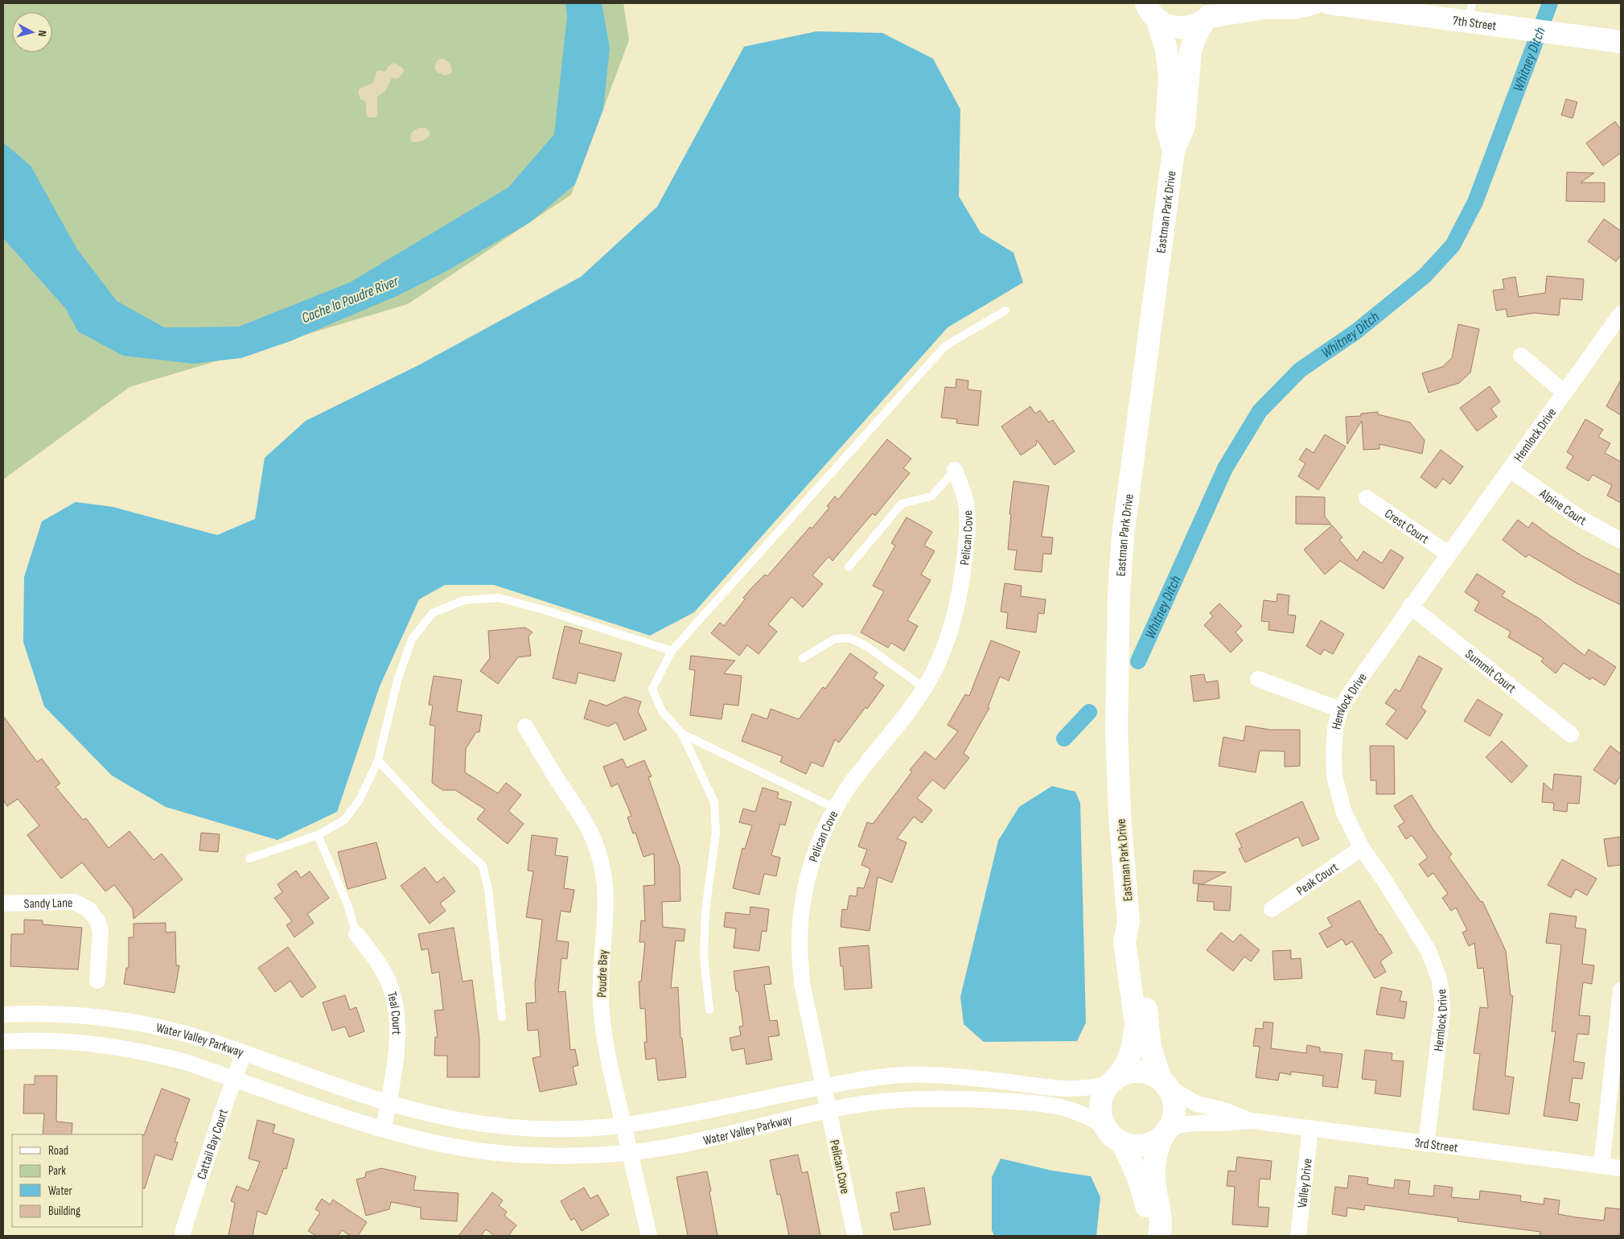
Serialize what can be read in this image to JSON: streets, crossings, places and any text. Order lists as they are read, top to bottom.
{
  "streets": {
    "street": [
      "7th Street",
      "Eastman Park Drive",
      "Hemlock Drive",
      "Alpine Court",
      "Crest Court",
      "Pelican Cove",
      "Summit Court",
      "Peak Court",
      "Sandy Lane",
      "Poudre Bay",
      "Teal Court",
      "Water Valley Parkway",
      "Cattail Bay Court",
      "3rd Street",
      "Valley Drive"
    ]
  },
  "crossings": [
    ["Eastman Park Drive", "Water Valley Parkway"],
    ["Eastman Park Drive", "3rd Street"],
    ["Hemlock Drive", "Alpine Court"],
    ["Hemlock Drive", "Crest Court"],
    ["Hemlock Drive", "Summit Court"],
    ["Hemlock Drive", "Peak Court"],
    ["Hemlock Drive", "3rd Street"],
    ["Pelican Cove", "Water Valley Parkway"],
    ["Poudre Bay", "Water Valley Parkway"],
    ["Teal Court", "Water Valley Parkway"],
    ["Water Valley Parkway", "Cattail Bay Court"],
    ["Water Valley Parkway", "3rd Street"],
    ["3rd Street", "Valley Drive"]
  ],
  "water": ["Whitney Ditch", "Cache la Poudre River"],
  "legend": [
    "Road",
    "Park",
    "Water",
    "Building"
  ],
  "north": "right"
}
